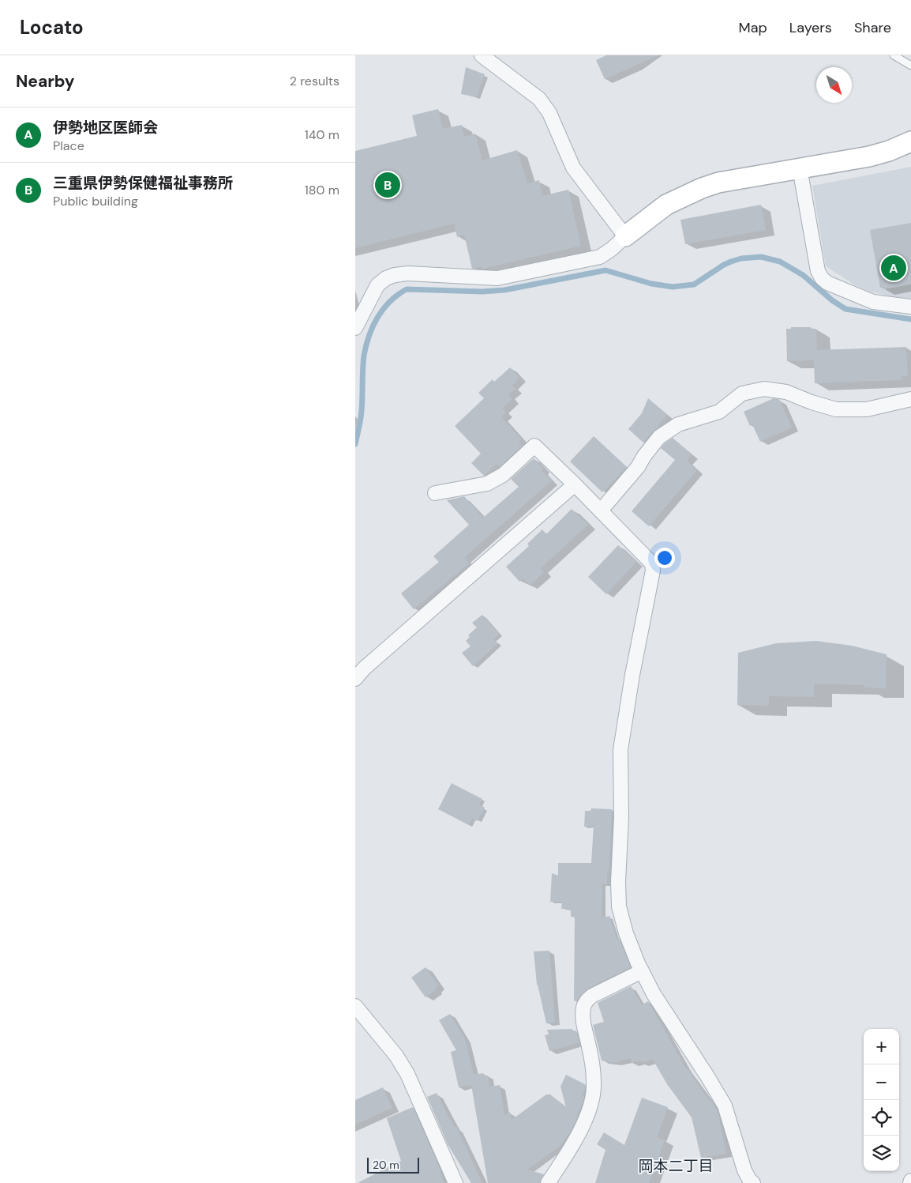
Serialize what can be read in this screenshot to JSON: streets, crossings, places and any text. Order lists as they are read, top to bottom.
{
  "districts": ["岡本二丁目"],
  "scale_bar": "20 m",
  "north": "bottom right",
  "page": {
    "header": "Locato",
    "nav": ["Map", "Layers", "Share"],
    "heading": ["Nearby", "2 results"],
    "list": [
      {
        "mark": "A",
        "name": "伊勢地区医師会",
        "note": "Place",
        "value": "140 m"
      },
      {
        "mark": "B",
        "name": "三重県伊勢保健福祉事務所",
        "note": "Public building",
        "value": "180 m"
      }
    ],
    "pins": ["B", "A"],
    "map_buttons": ["+", "−"],
    "scale": "20 m"
  }
}
